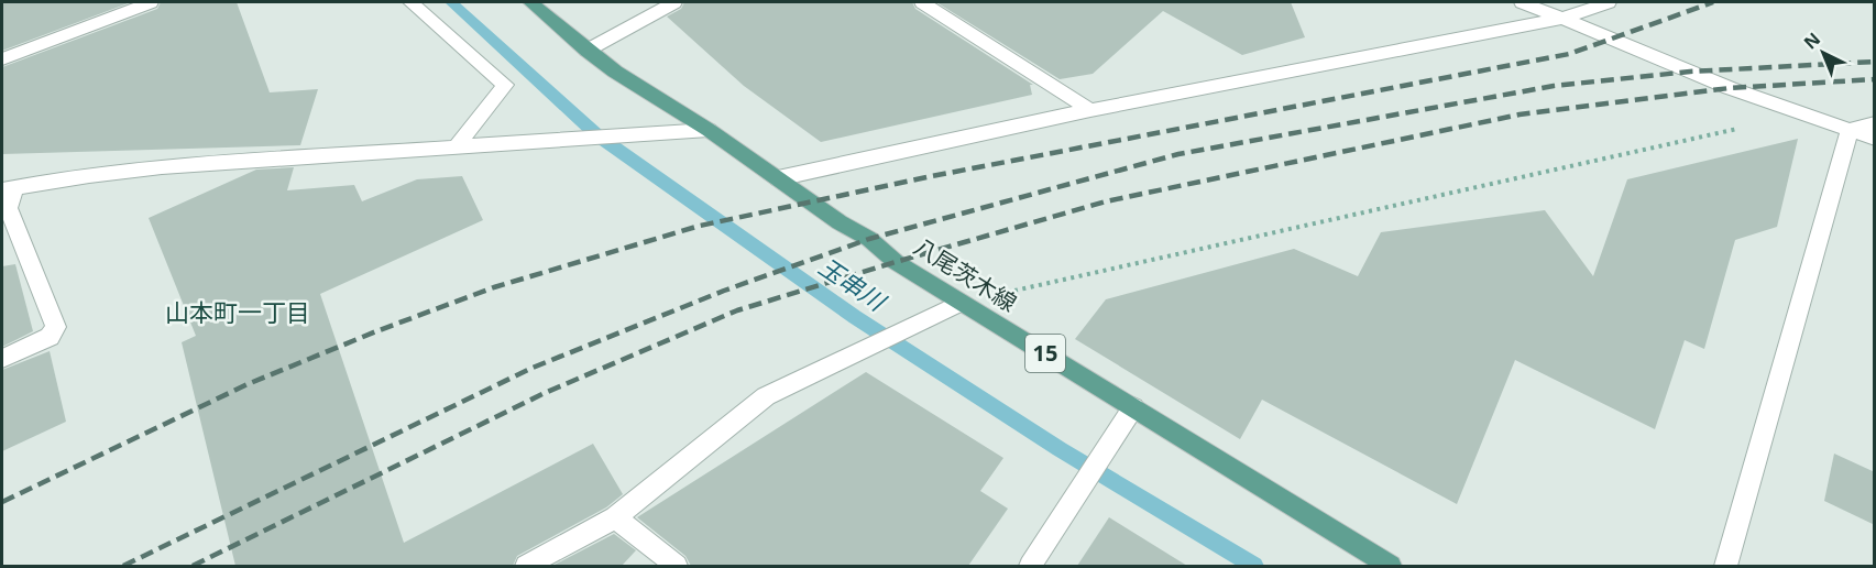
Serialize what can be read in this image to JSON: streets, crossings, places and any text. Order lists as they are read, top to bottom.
{
  "streets": {
    "main road": ["八尾茨木線", "15"]
  },
  "districts": ["山本町一丁目"],
  "water": ["玉串川"],
  "north": "top left"
}
